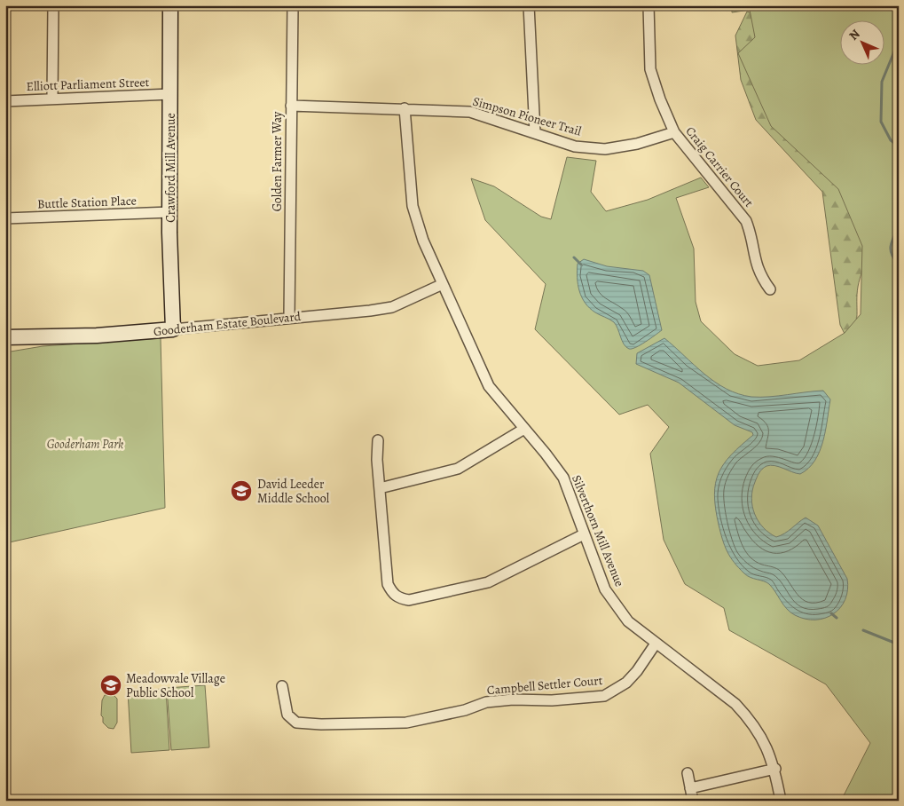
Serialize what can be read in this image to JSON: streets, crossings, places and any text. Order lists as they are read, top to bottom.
{
  "streets": {
    "street": [
      "Elliott Parliament Street",
      "Simpson Pioneer Trail",
      "Golden Farmer Way",
      "Craig Carrier Court",
      "Crawford Mill Avenue",
      "Buttle Station Place",
      "Gooderham Estate Boulevard",
      "Silverthorn Mill Avenue",
      "Campbell Settler Court"
    ]
  },
  "crossings": [
    ["Elliott Parliament Street", "Crawford Mill Avenue"],
    ["Simpson Pioneer Trail", "Golden Farmer Way"],
    ["Simpson Pioneer Trail", "Craig Carrier Court"],
    ["Simpson Pioneer Trail", "Silverthorn Mill Avenue"],
    ["Golden Farmer Way", "Gooderham Estate Boulevard"],
    ["Crawford Mill Avenue", "Buttle Station Place"],
    ["Crawford Mill Avenue", "Gooderham Estate Boulevard"],
    ["Gooderham Estate Boulevard", "Silverthorn Mill Avenue"],
    ["Silverthorn Mill Avenue", "Campbell Settler Court"]
  ],
  "parks": ["Gooderham Park"],
  "places": {
    "school or university": ["David Leeder Middle School", "Meadowvale Village Public School"]
  },
  "north": "top left"
}
